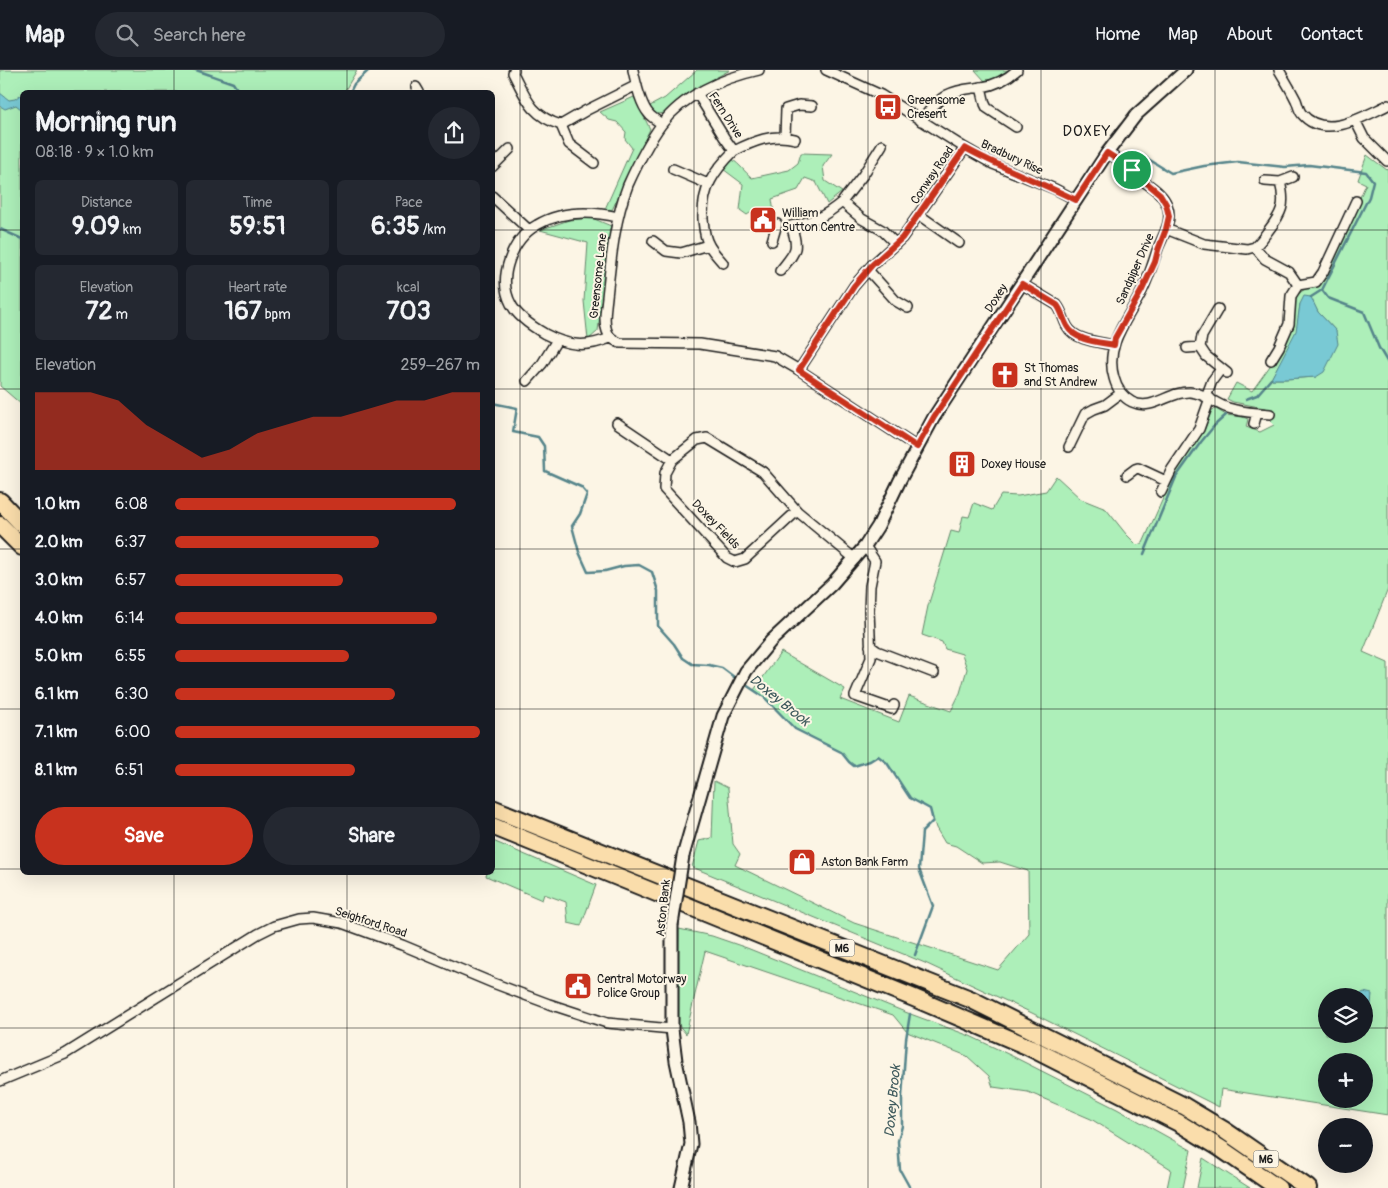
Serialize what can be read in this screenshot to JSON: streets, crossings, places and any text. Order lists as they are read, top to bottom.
{
  "streets": {
    "highway": ["M6"],
    "street": [
      "Fern Drive",
      "Bradbury Rise",
      "Conway Road",
      "Sandpiper Drive",
      "Greensome Lane",
      "Doxey",
      "Doxey Fields",
      "Aston Bank",
      "Seighford Road"
    ]
  },
  "crossings": [
    ["Fern Drive", "Greensome Lane"],
    ["Bradbury Rise", "Conway Road"],
    ["Bradbury Rise", "Doxey"],
    ["Sandpiper Drive", "Doxey"],
    ["Doxey", "Aston Bank"],
    ["Aston Bank", "Seighford Road"]
  ],
  "districts": ["DOXEY"],
  "water": ["Doxey Brook"],
  "places": {
    "bus stop": ["Greensome Cresent"],
    "public building": ["William Sutton Centre", "Central Motorway Police Group"],
    "church": ["St Thomas and St Andrew"],
    "building": ["Doxey House"],
    "shop": ["Aston Bank Farm"]
  },
  "page": {
    "header": "Map",
    "search": "Search here",
    "nav": [
      "Home",
      "Map",
      "About",
      "Contact"
    ],
    "heading": ["Morning run", "08:18 · 9 × 1.0 km"],
    "stats": [
      ["Distance", "9.09 km"],
      ["Time", "59:51"],
      ["Pace", "6:35 /km"],
      ["Elevation", "72 m"],
      ["Heart rate", "167 bpm"],
      ["kcal", "703"]
    ],
    "chart": ["Elevation", "259–267 m"],
    "list": [
      {
        "name": "1.0 km",
        "note": "6:08"
      },
      {
        "name": "2.0 km",
        "note": "6:37"
      },
      {
        "name": "3.0 km",
        "note": "6:57"
      },
      {
        "name": "4.0 km",
        "note": "6:14"
      },
      {
        "name": "5.0 km",
        "note": "6:55"
      },
      {
        "name": "6.1 km",
        "note": "6:30"
      },
      {
        "name": "7.1 km",
        "note": "6:00"
      },
      {
        "name": "8.1 km",
        "note": "6:51"
      }
    ],
    "buttons": ["Save", "Share"],
    "map_buttons": ["+", "−"]
  }
}
